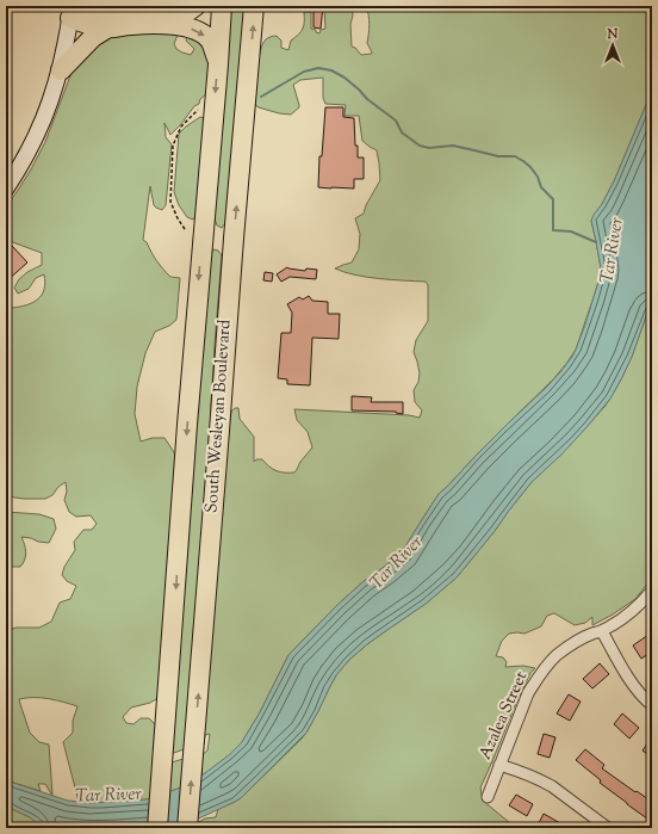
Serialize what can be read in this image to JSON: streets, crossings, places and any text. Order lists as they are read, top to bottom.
{
  "streets": {
    "highway": ["South Wesleyan Boulevard"],
    "street": ["Azalea Street"]
  },
  "water": ["Tar River"],
  "north": "top"
}
